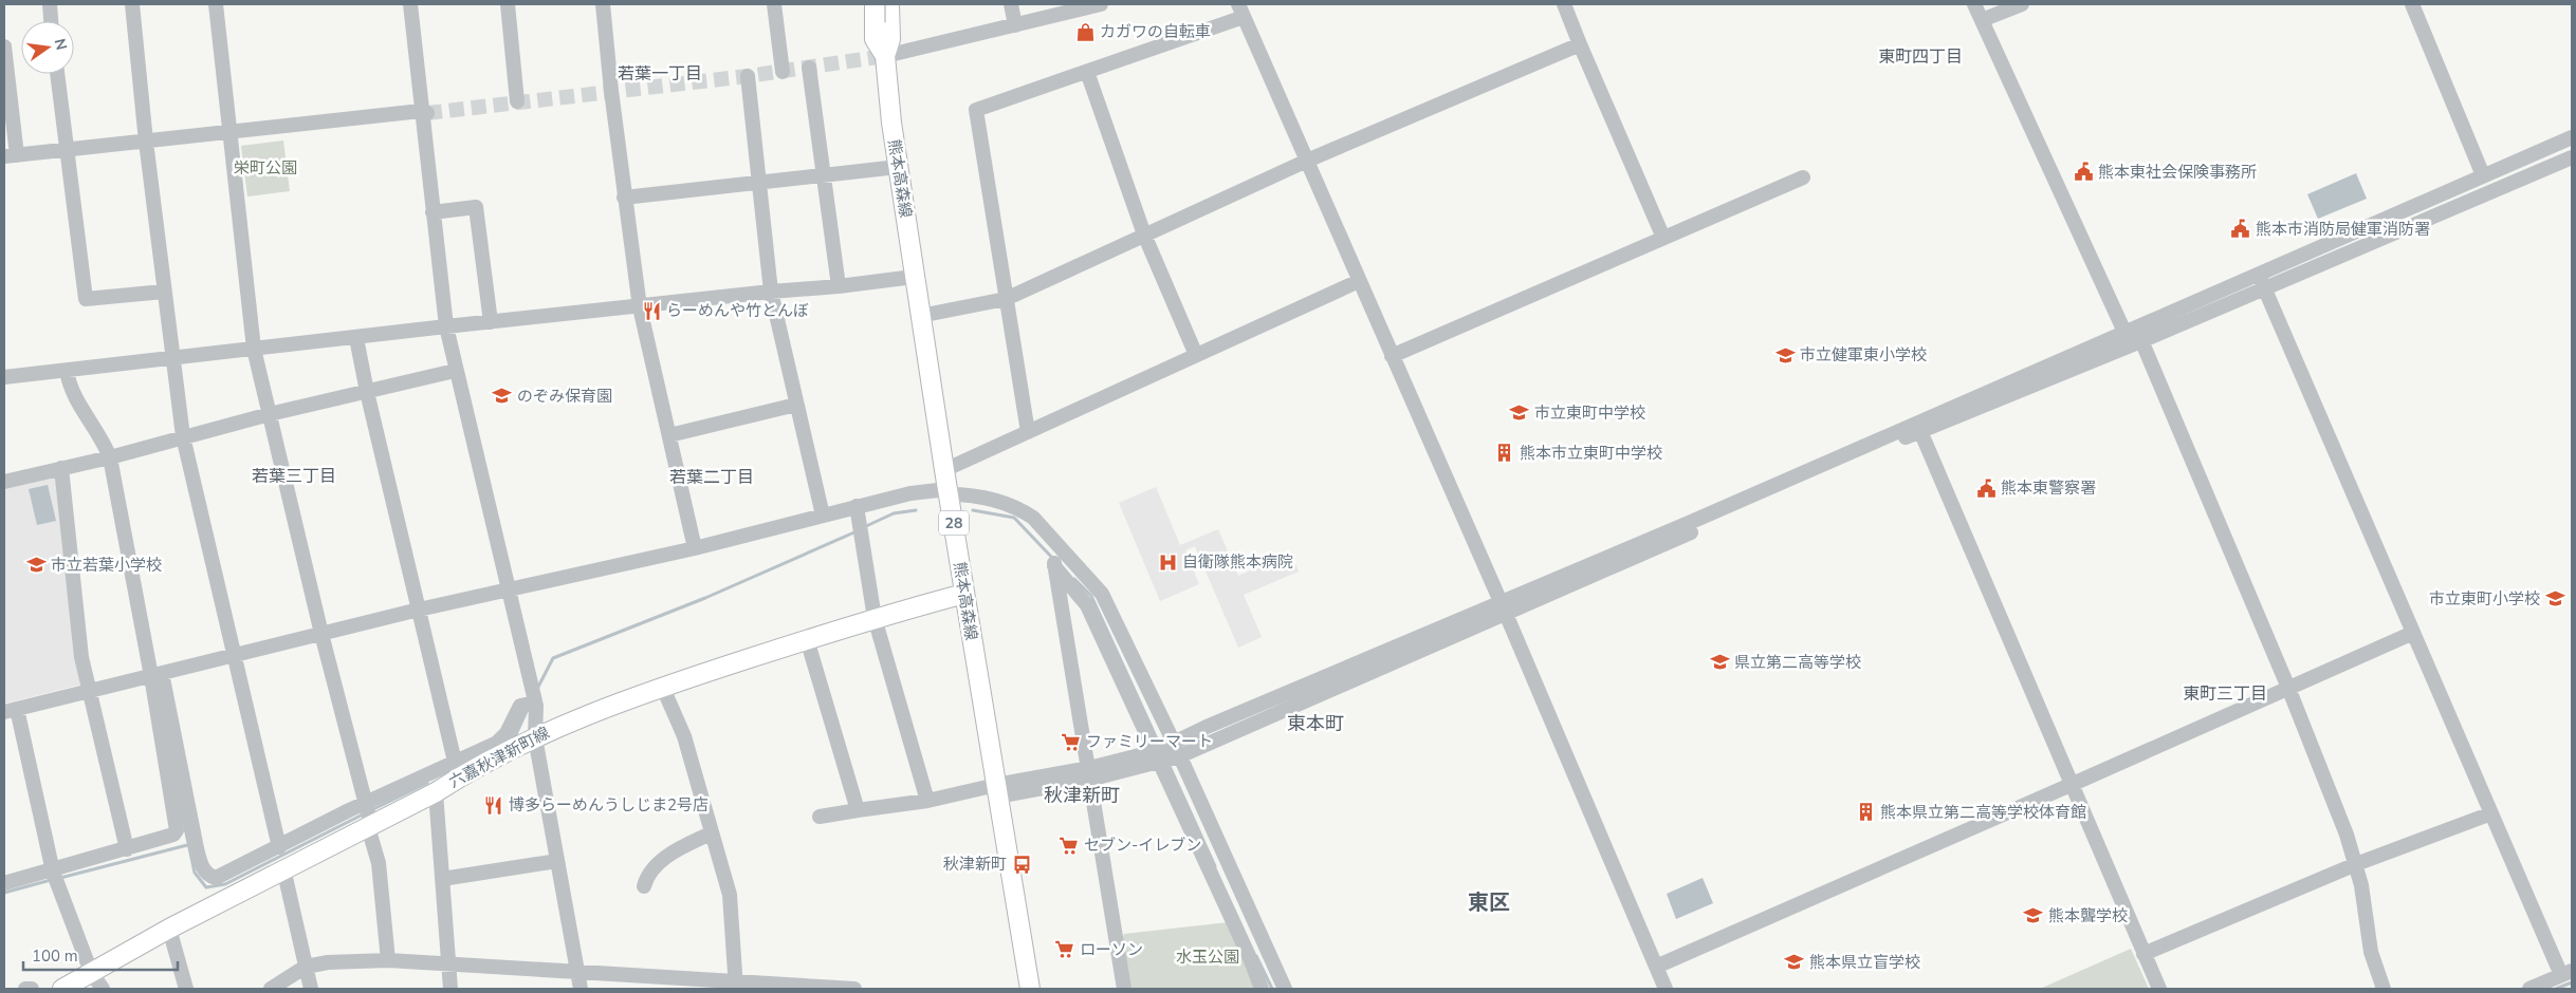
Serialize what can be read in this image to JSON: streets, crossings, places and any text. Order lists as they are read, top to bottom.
{
  "streets": {
    "main road": ["熊本高森線", "28", "六嘉秋津新町線"]
  },
  "crossings": [
    ["熊本高森線", "六嘉秋津新町線"]
  ],
  "districts": [
    "東町四丁目",
    "若葉一丁目",
    "若葉三丁目",
    "若葉二丁目",
    "東町三丁目",
    "東本町",
    "秋津新町",
    "東区"
  ],
  "parks": ["栄町公園", "水玉公園"],
  "places": {
    "shop": ["カガワの自転車"],
    "public building": ["熊本東社会保険事務所", "熊本市消防局健軍消防署", "熊本東警察署"],
    "restaurant": ["らーめんや竹とんぼ", "博多らーめんうしじま2号店"],
    "school or university": [
      "市立健軍東小学校",
      "のぞみ保育園",
      "市立東町中学校",
      "市立若葉小学校",
      "市立東町小学校",
      "県立第二高等学校",
      "熊本聾学校",
      "熊本県立盲学校"
    ],
    "building": ["熊本市立東町中学校", "熊本県立第二高等学校体育館"],
    "hospital": ["自衛隊熊本病院"],
    "supermarket": ["ファミリーマート", "セブン-イレブン", "ローソン"],
    "bus stop": ["秋津新町"]
  },
  "scale_bar": "100 m",
  "north": "right"
}
